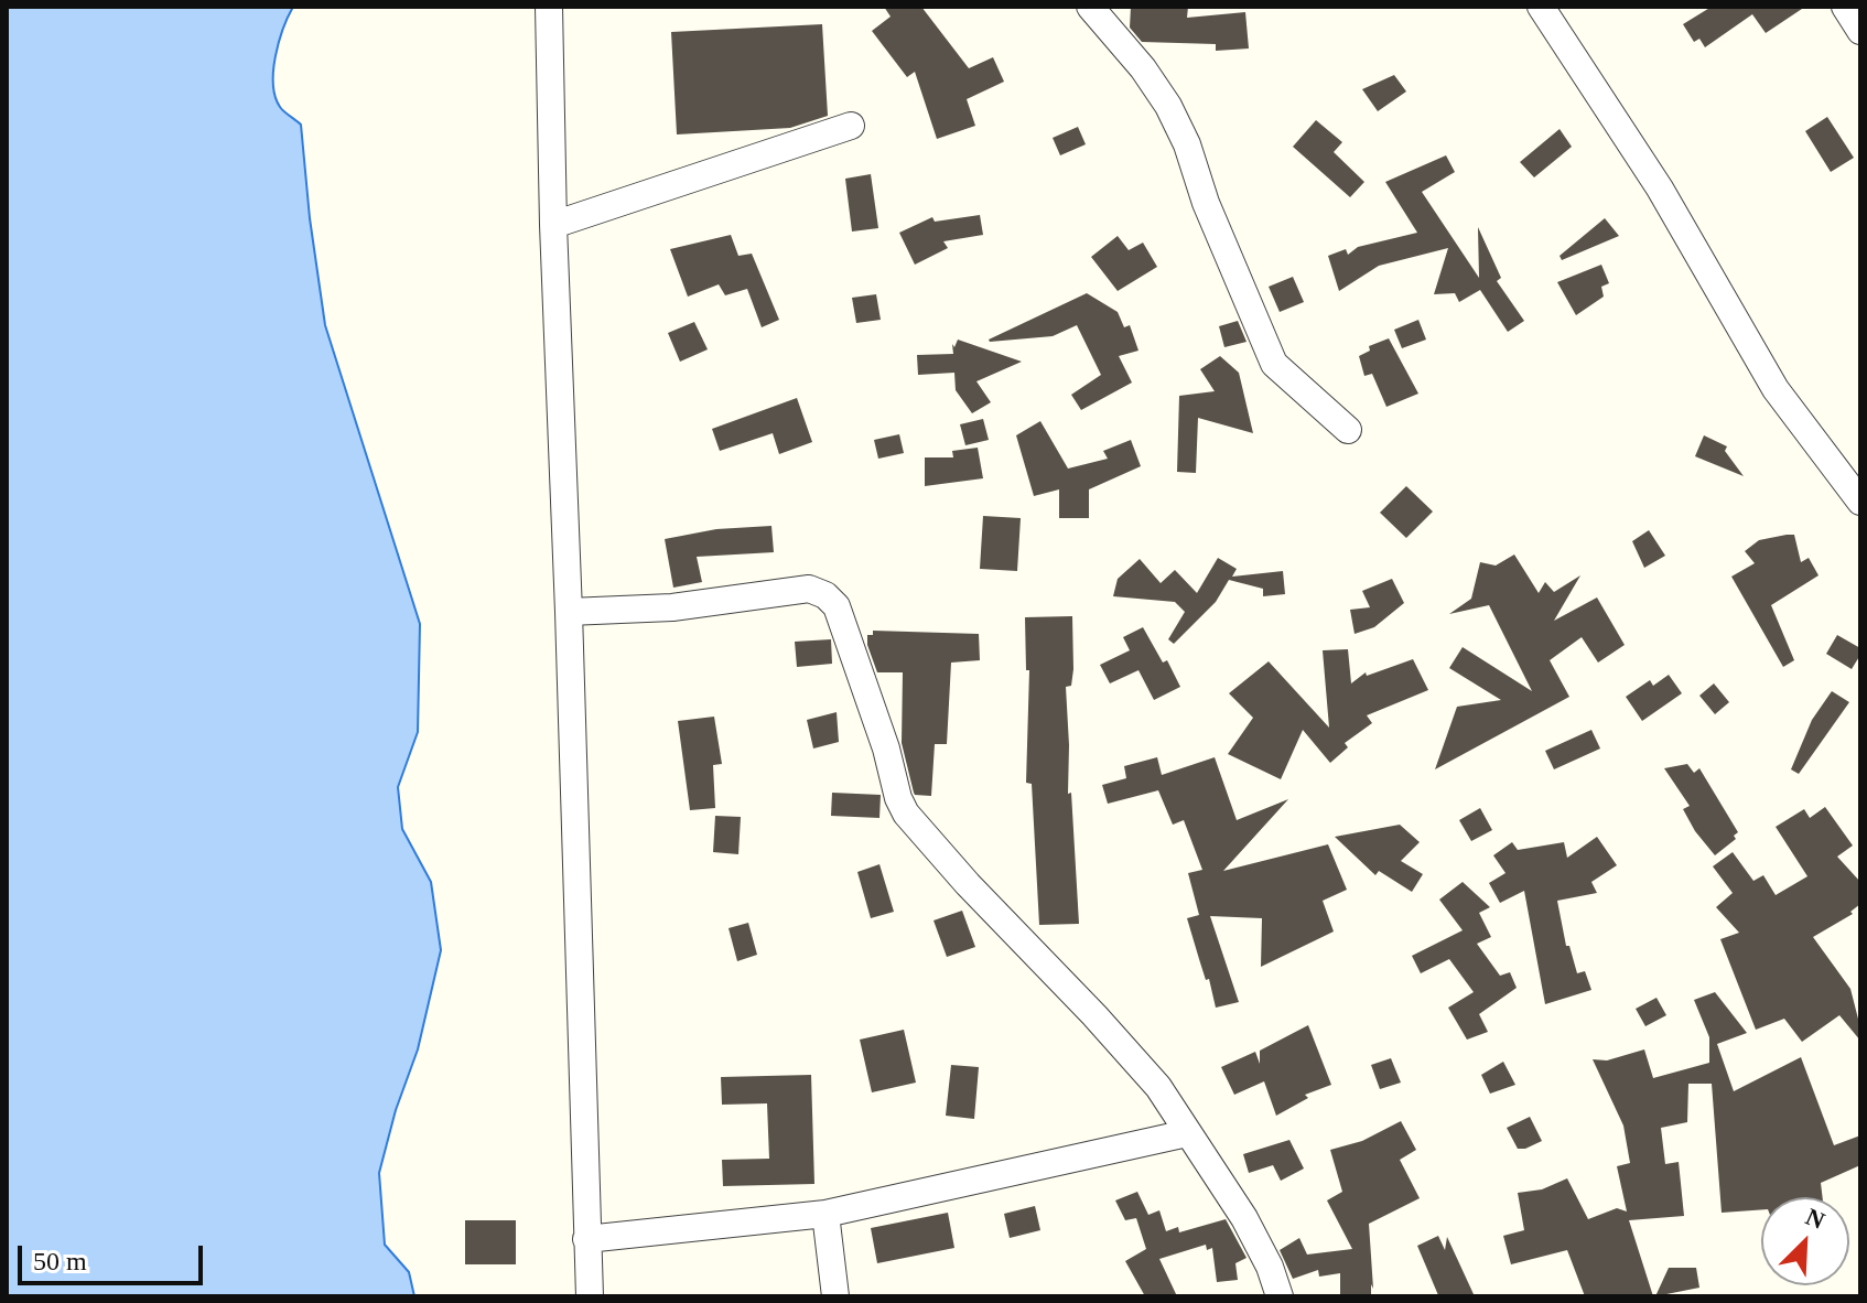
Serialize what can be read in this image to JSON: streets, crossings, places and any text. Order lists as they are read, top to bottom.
{
  "scale_bar": "50 m",
  "north": "top right"
}
